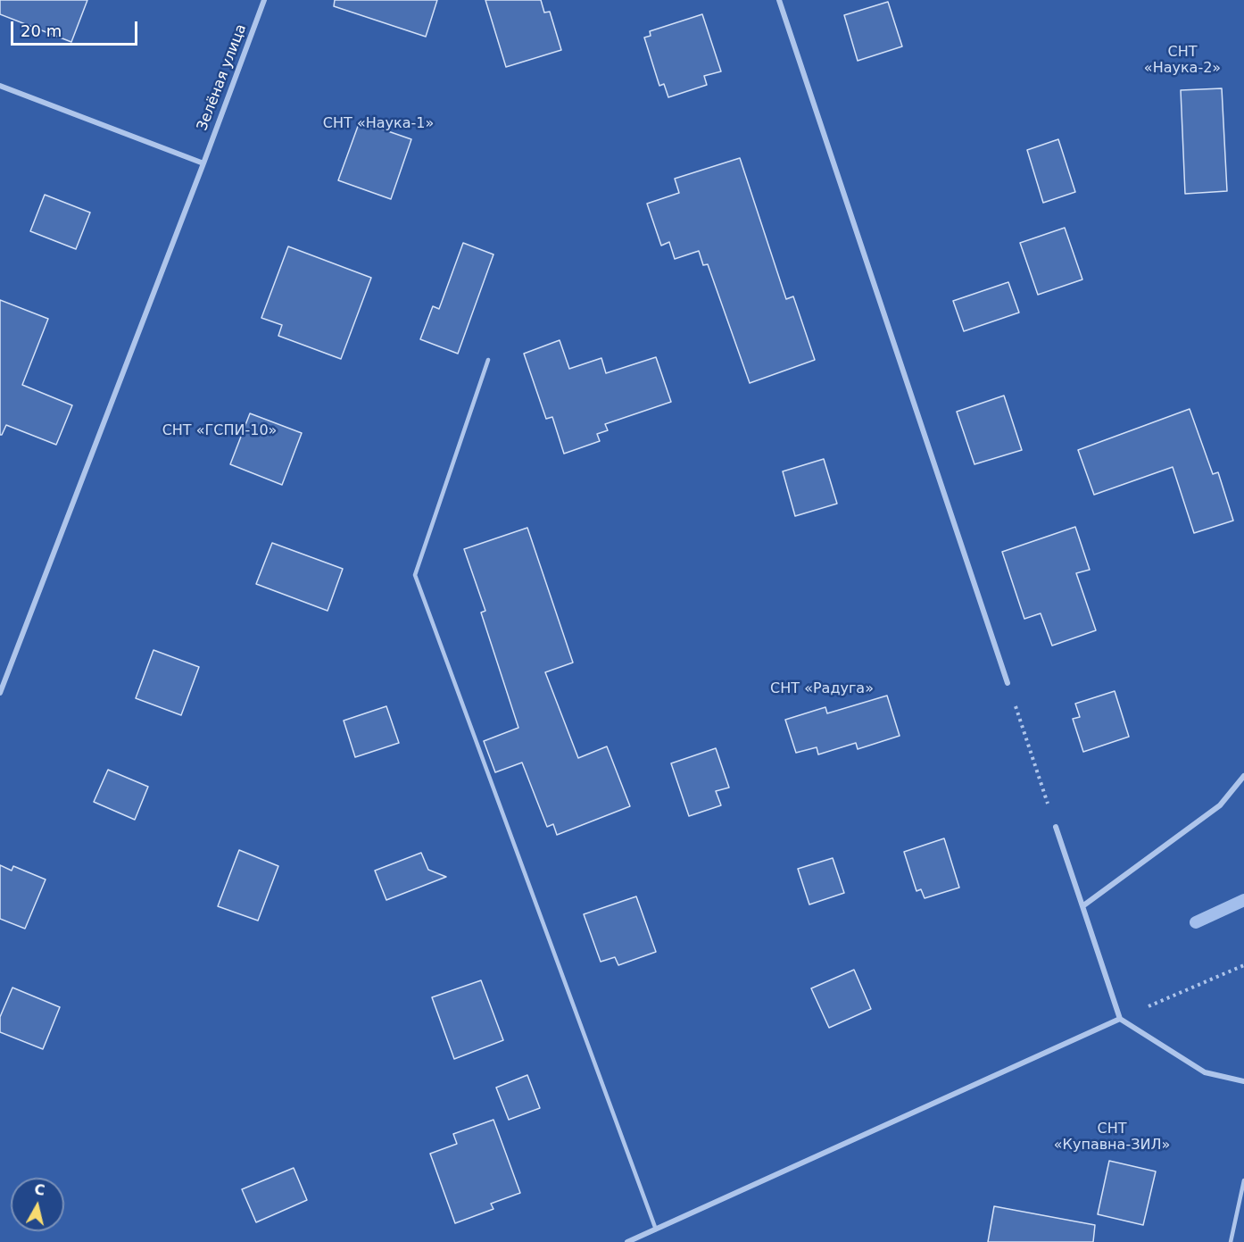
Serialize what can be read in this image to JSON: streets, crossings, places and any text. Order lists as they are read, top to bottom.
{
  "streets": {
    "street": ["Зелёная улица"]
  },
  "parks": [
    "СНТ «Наука-2»",
    "СНТ «Наука-1»",
    "СНТ «ГСПИ-10»",
    "СНТ «Радуга»",
    "СНТ «Купавна-ЗИЛ»"
  ],
  "scale_bar": "20 m",
  "north": "top"
}
